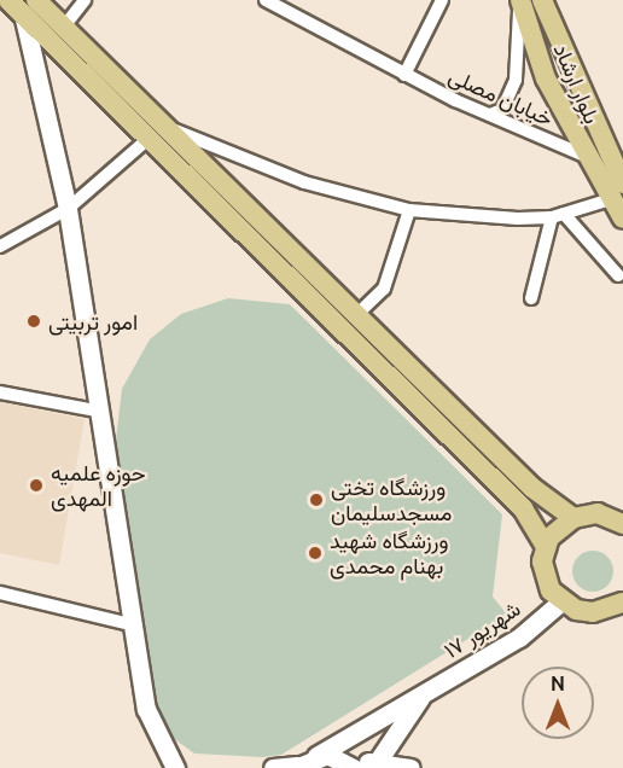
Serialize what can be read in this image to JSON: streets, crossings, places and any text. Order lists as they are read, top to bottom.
{
  "streets": {
    "main road": ["بلوار ارشاد", "۱۷ شهریور"],
    "street": ["خیابان مصلی"]
  },
  "crossings": [
    ["بلوار ارشاد", "خیابان مصلی"]
  ],
  "places": [
    "امور تربیتی",
    "حوزه علمیه المهدی",
    "ورزشگاه تختی مسجدسلیمان",
    "ورزشگاه شهید بهنام محمدی"
  ],
  "north": "top"
}
